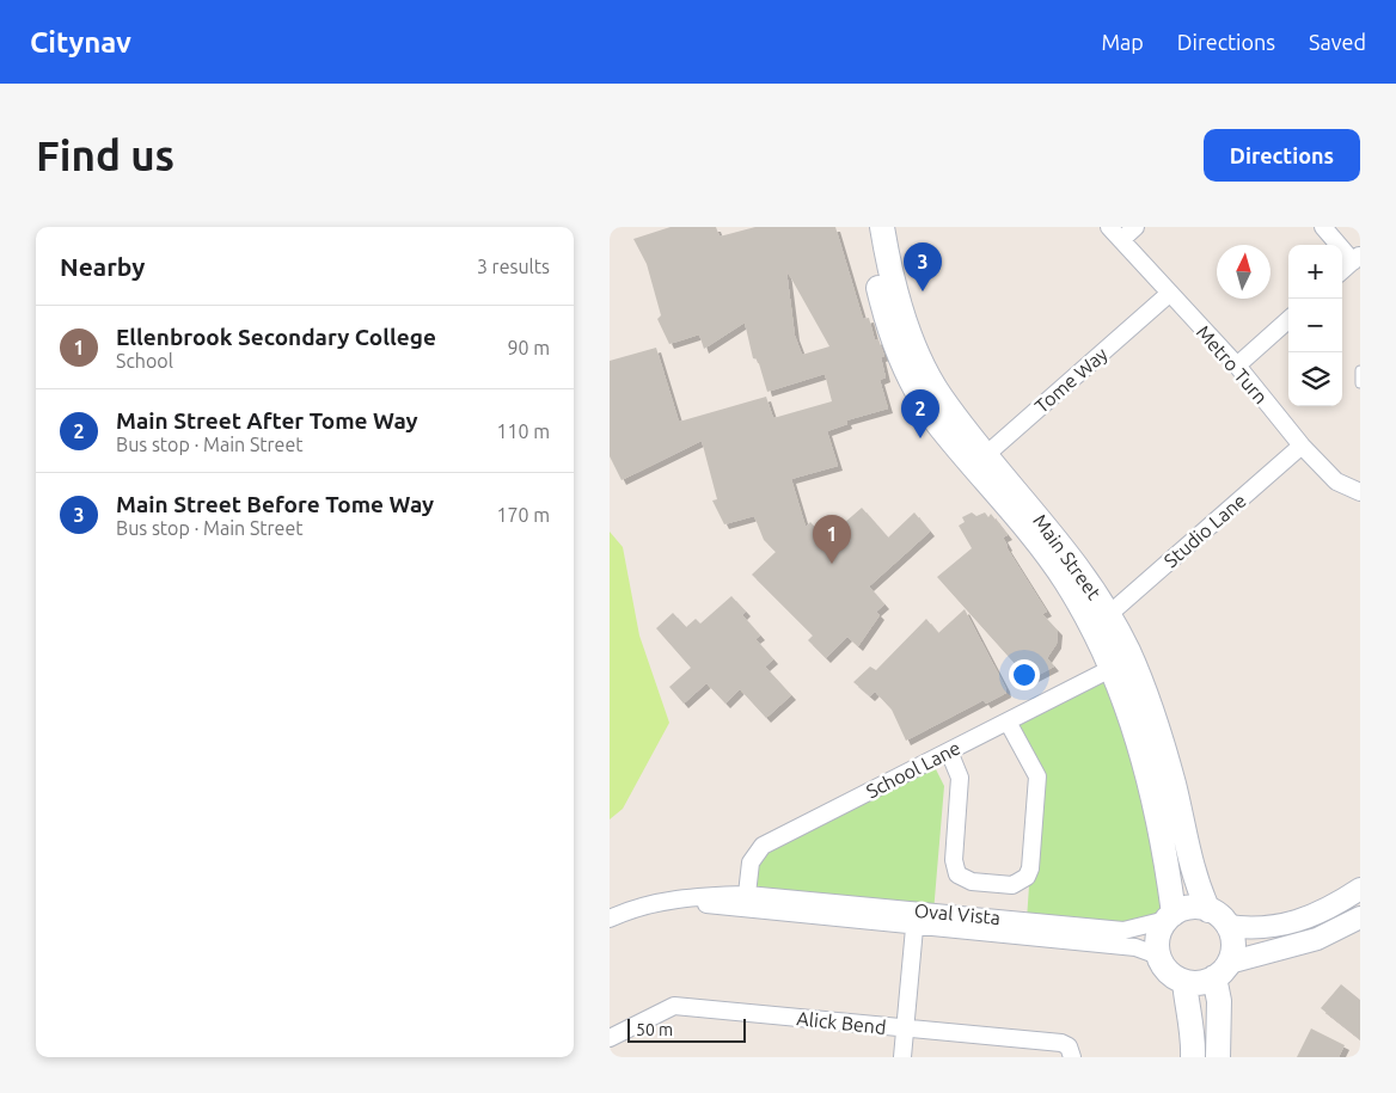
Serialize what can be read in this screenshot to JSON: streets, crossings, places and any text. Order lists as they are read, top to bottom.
{
  "streets": {
    "main road": ["Main Street"],
    "street": [
      "Metro Turn",
      "Tome Way",
      "Studio Lane",
      "School Lane",
      "Oval Vista",
      "Alick Bend"
    ]
  },
  "crossings": [
    ["Metro Turn", "Tome Way"],
    ["Metro Turn", "Studio Lane"],
    ["Tome Way", "Main Street"],
    ["Studio Lane", "Main Street"],
    ["Main Street", "School Lane"],
    ["Main Street", "Oval Vista"],
    ["School Lane", "Oval Vista"]
  ],
  "scale_bar": "50 m",
  "north": "top",
  "page": {
    "header": "Citynav",
    "nav": ["Map", "Directions", "Saved"],
    "buttons": "Directions",
    "title": "Find us",
    "heading": ["Nearby", "3 results"],
    "pins": ["3", "2", "1"],
    "map_buttons": ["+", "−"],
    "list": [
      {
        "mark": "1",
        "name": "Ellenbrook Secondary College",
        "note": "School",
        "value": "90 m"
      },
      {
        "mark": "2",
        "name": "Main Street After Tome Way",
        "note": "Bus stop · Main Street",
        "value": "110 m"
      },
      {
        "mark": "3",
        "name": "Main Street Before Tome Way",
        "note": "Bus stop · Main Street",
        "value": "170 m"
      }
    ],
    "scale": "50 m"
  }
}
